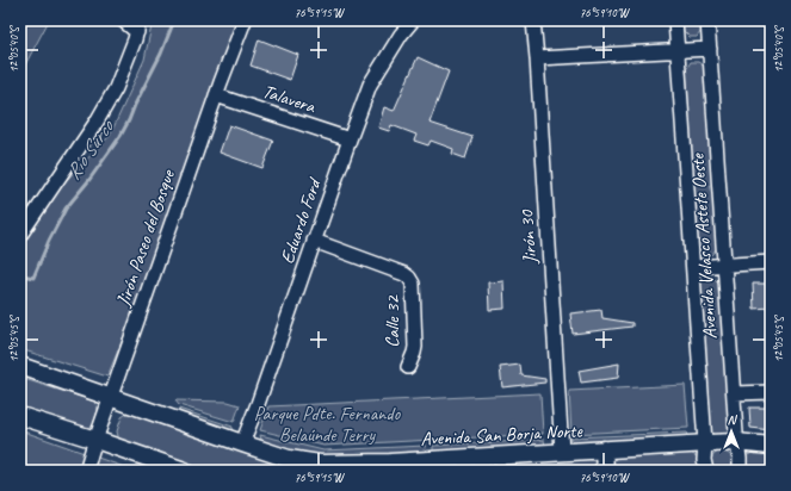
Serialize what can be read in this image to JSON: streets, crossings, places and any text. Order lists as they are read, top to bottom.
{
  "streets": {
    "main road": ["Avenida San Borja Norte"],
    "street": [
      "Talavera",
      "Eduardo Ford",
      "Jirón 30",
      "Jirón Paseo del Bosque",
      "Avenida Velasco Astete Oeste",
      "Calle 32"
    ]
  },
  "crossings": [
    ["Talavera", "Eduardo Ford"],
    ["Talavera", "Jirón Paseo del Bosque"],
    ["Eduardo Ford", "Calle 32"],
    ["Eduardo Ford", "Avenida San Borja Norte"],
    ["Jirón 30", "Avenida San Borja Norte"],
    ["Jirón Paseo del Bosque", "Avenida San Borja Norte"],
    ["Avenida Velasco Astete Oeste", "Avenida San Borja Norte"]
  ],
  "water": ["Río Surco"],
  "parks": ["Parque Pdte. Fernando Belaúnde Terry"],
  "north": "top",
  "coordinates": [
    "76°59'15\"W",
    "76°59'10\"W",
    "12°05'40\"S",
    "12°05'45\"S"
  ]
}
